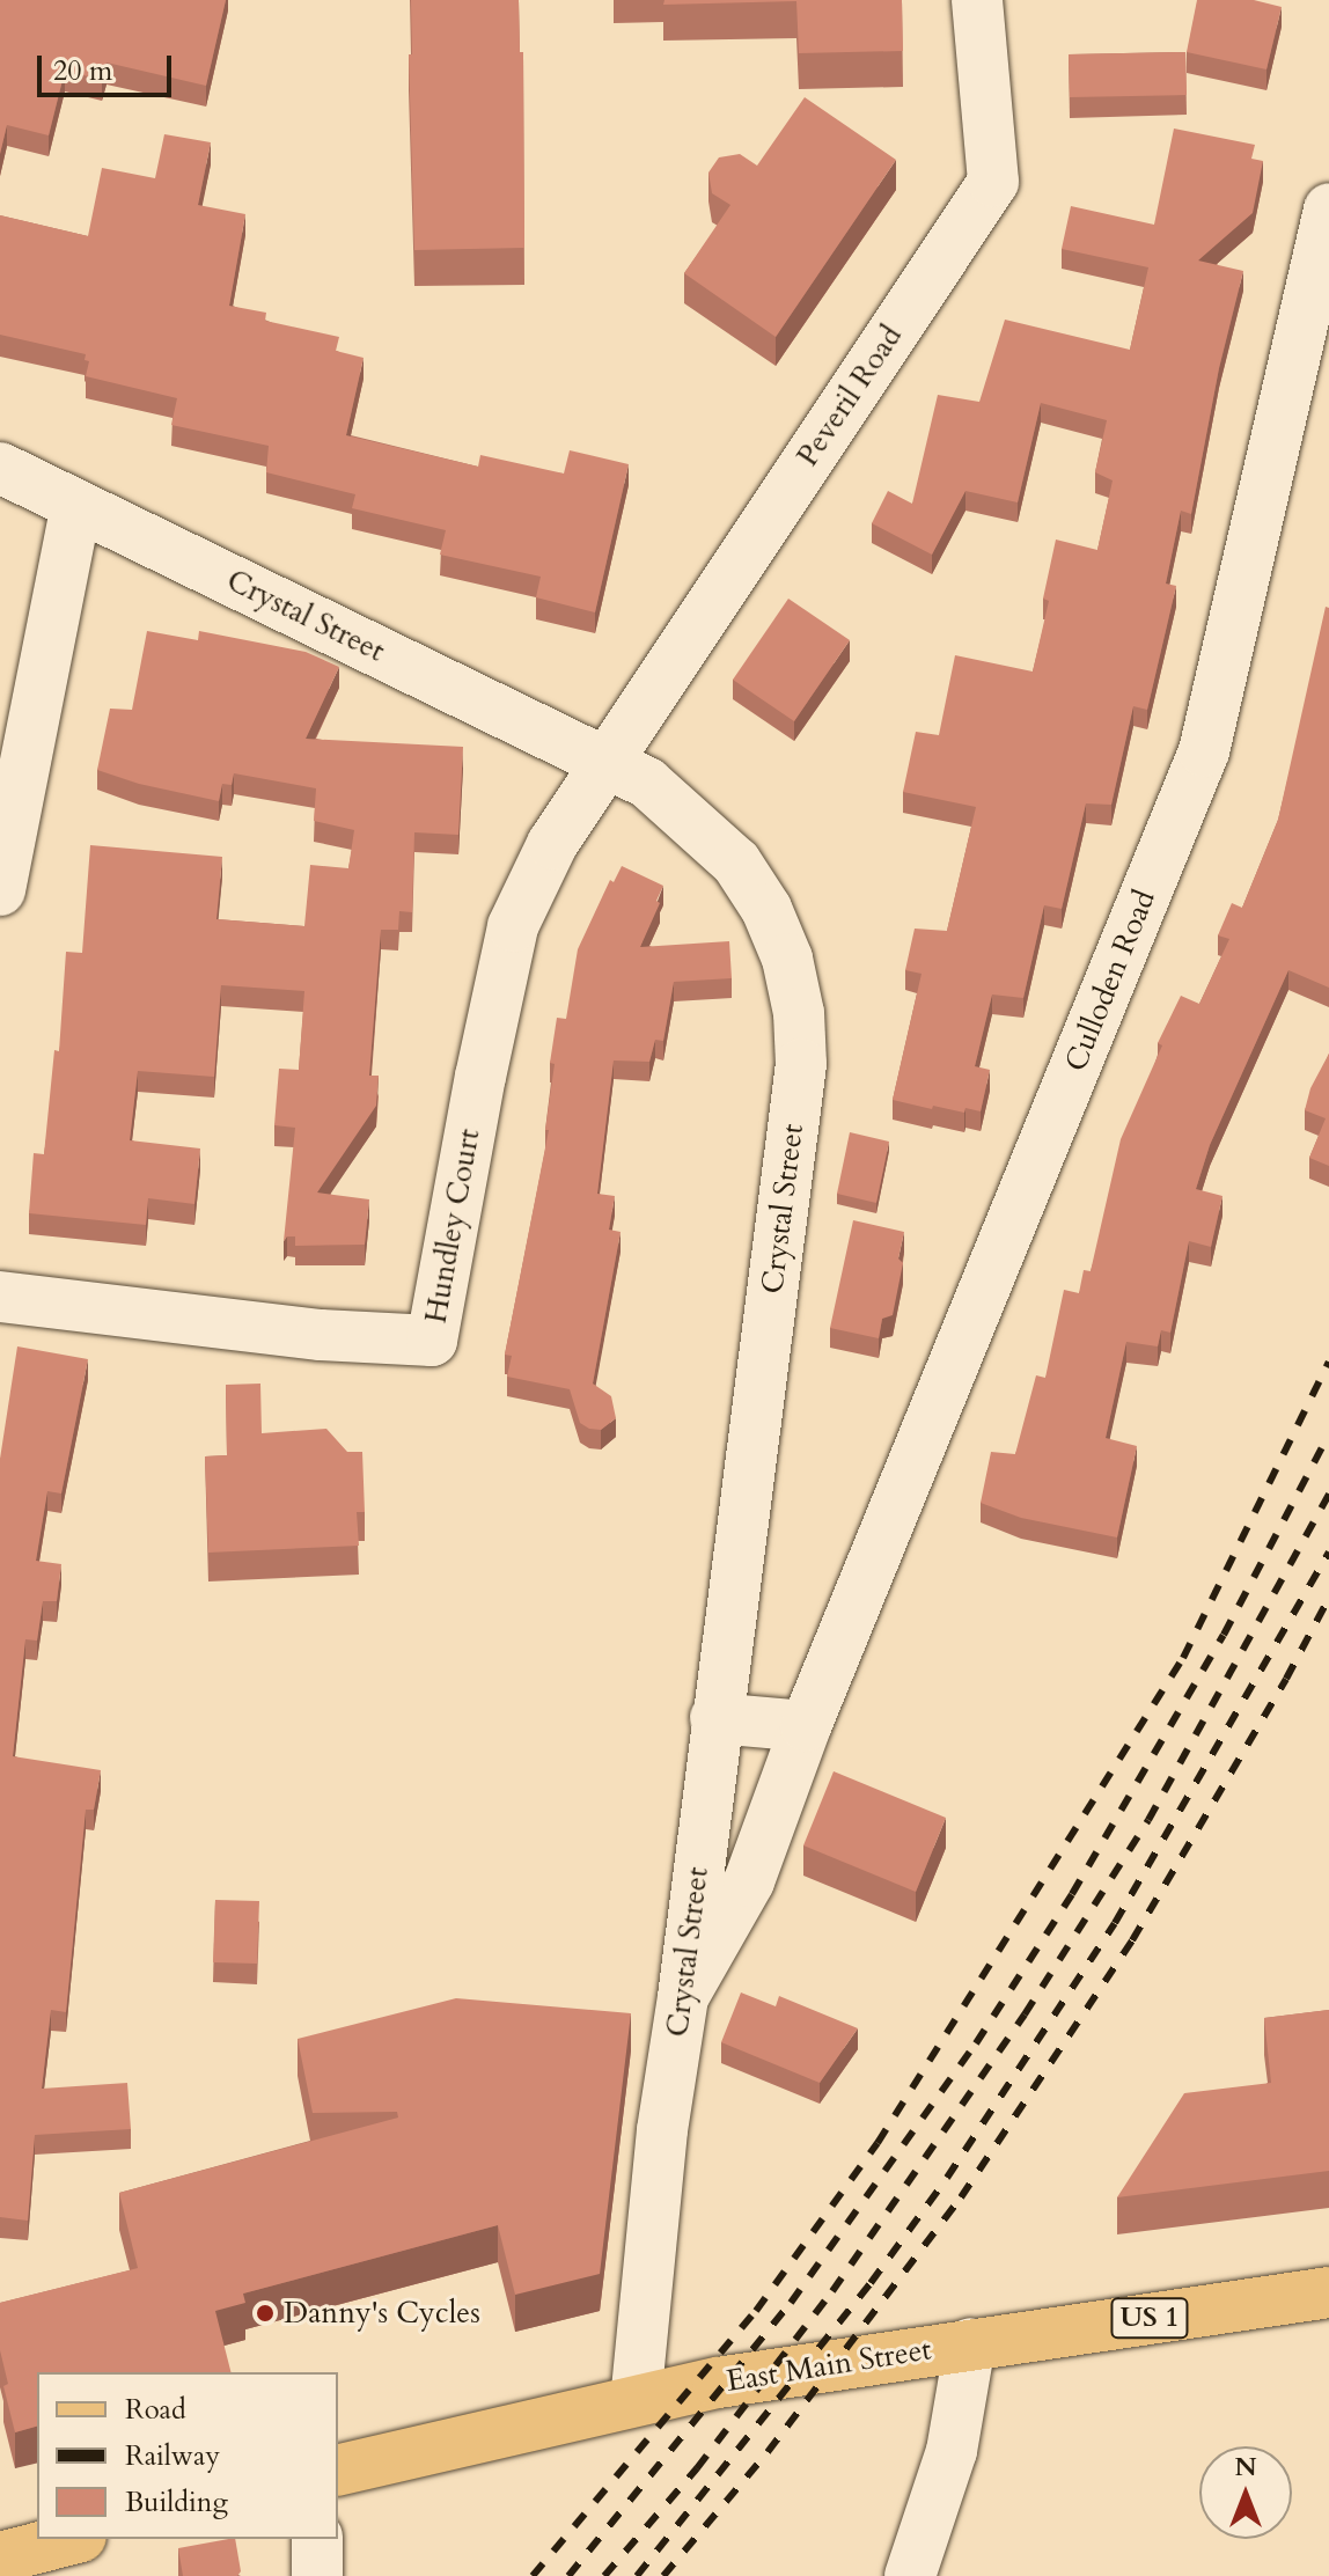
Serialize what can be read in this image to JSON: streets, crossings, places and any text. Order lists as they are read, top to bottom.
{
  "streets": {
    "main road": ["US 1", "East Main Street"],
    "street": [
      "Peveril Road",
      "Crystal Street",
      "Culloden Road",
      "Hundley Court"
    ]
  },
  "crossings": [
    ["Peveril Road", "Crystal Street"],
    ["Peveril Road", "Hundley Court"],
    ["Crystal Street", "Culloden Road"],
    ["Crystal Street", "Hundley Court"],
    ["Crystal Street", "East Main Street"]
  ],
  "places": ["Danny's Cycles"],
  "legend": ["Road", "Railway", "Building"],
  "scale_bar": "20 m",
  "north": "top"
}
